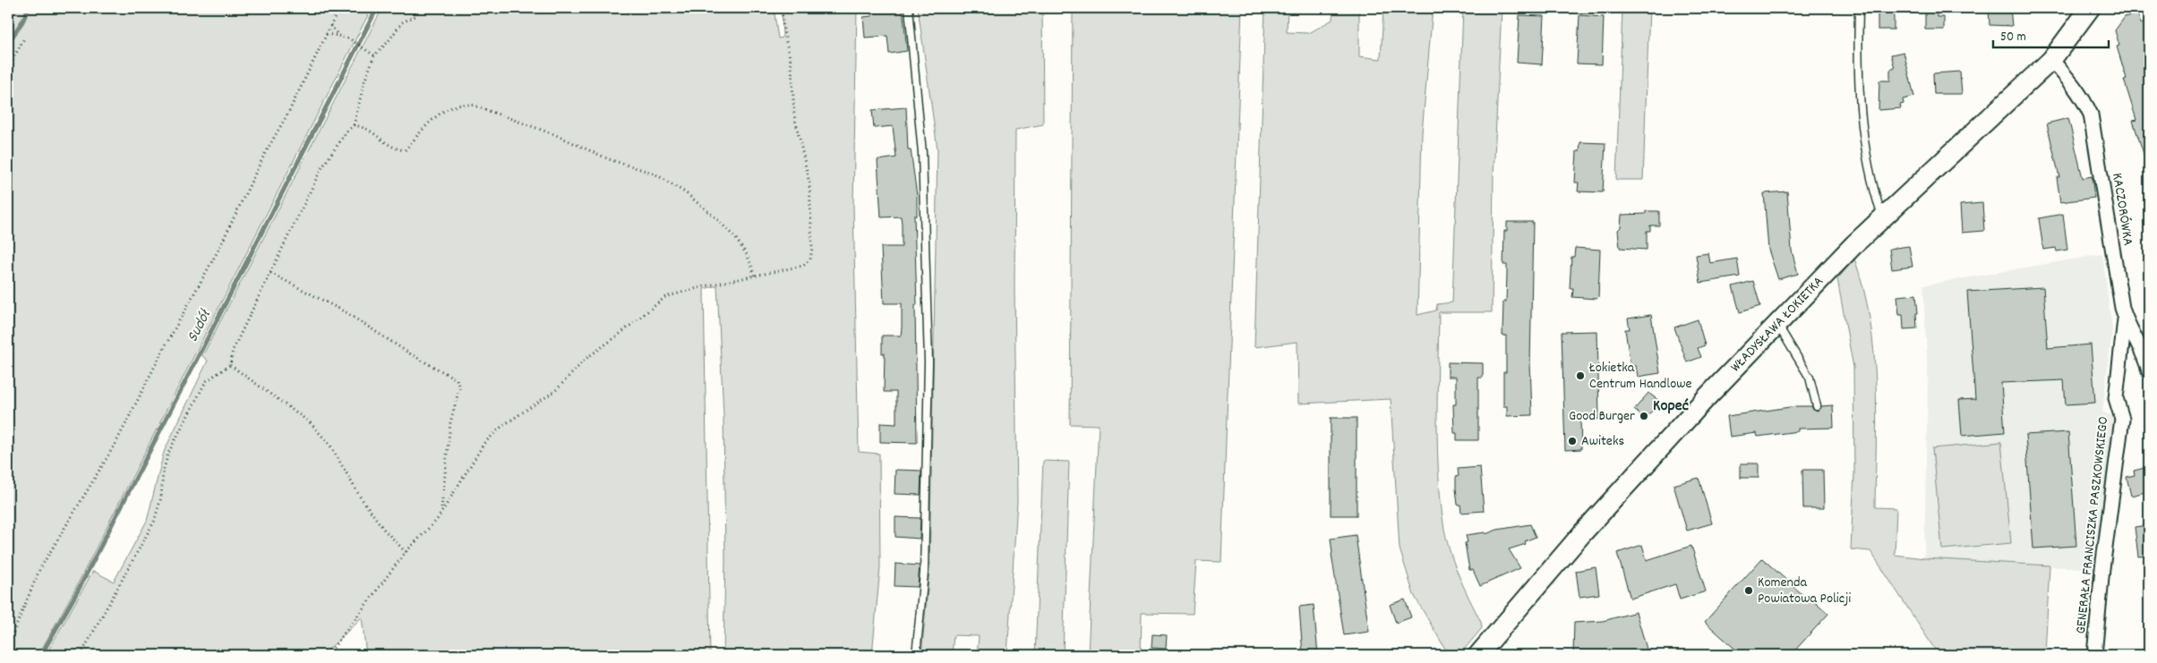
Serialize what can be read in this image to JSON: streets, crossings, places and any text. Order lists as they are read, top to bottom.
{
  "streets": {
    "street": ["KACZORÓWKA", "WŁADYSŁAWA ŁOKIETKA", "GENERAŁA FRANCISZKA PASZKOWSKIEGO"]
  },
  "crossings": [
    ["KACZORÓWKA", "WŁADYSŁAWA ŁOKIETKA"],
    ["KACZORÓWKA", "GENERAŁA FRANCISZKA PASZKOWSKIEGO"]
  ],
  "districts": ["Kopeć"],
  "water": ["Sudół"],
  "places": [
    "Łokietka Centrum Handlowe",
    "Good Burger",
    "Awiteks",
    "Komenda Powiatowa Policji"
  ],
  "scale_bar": "50 m"
}
